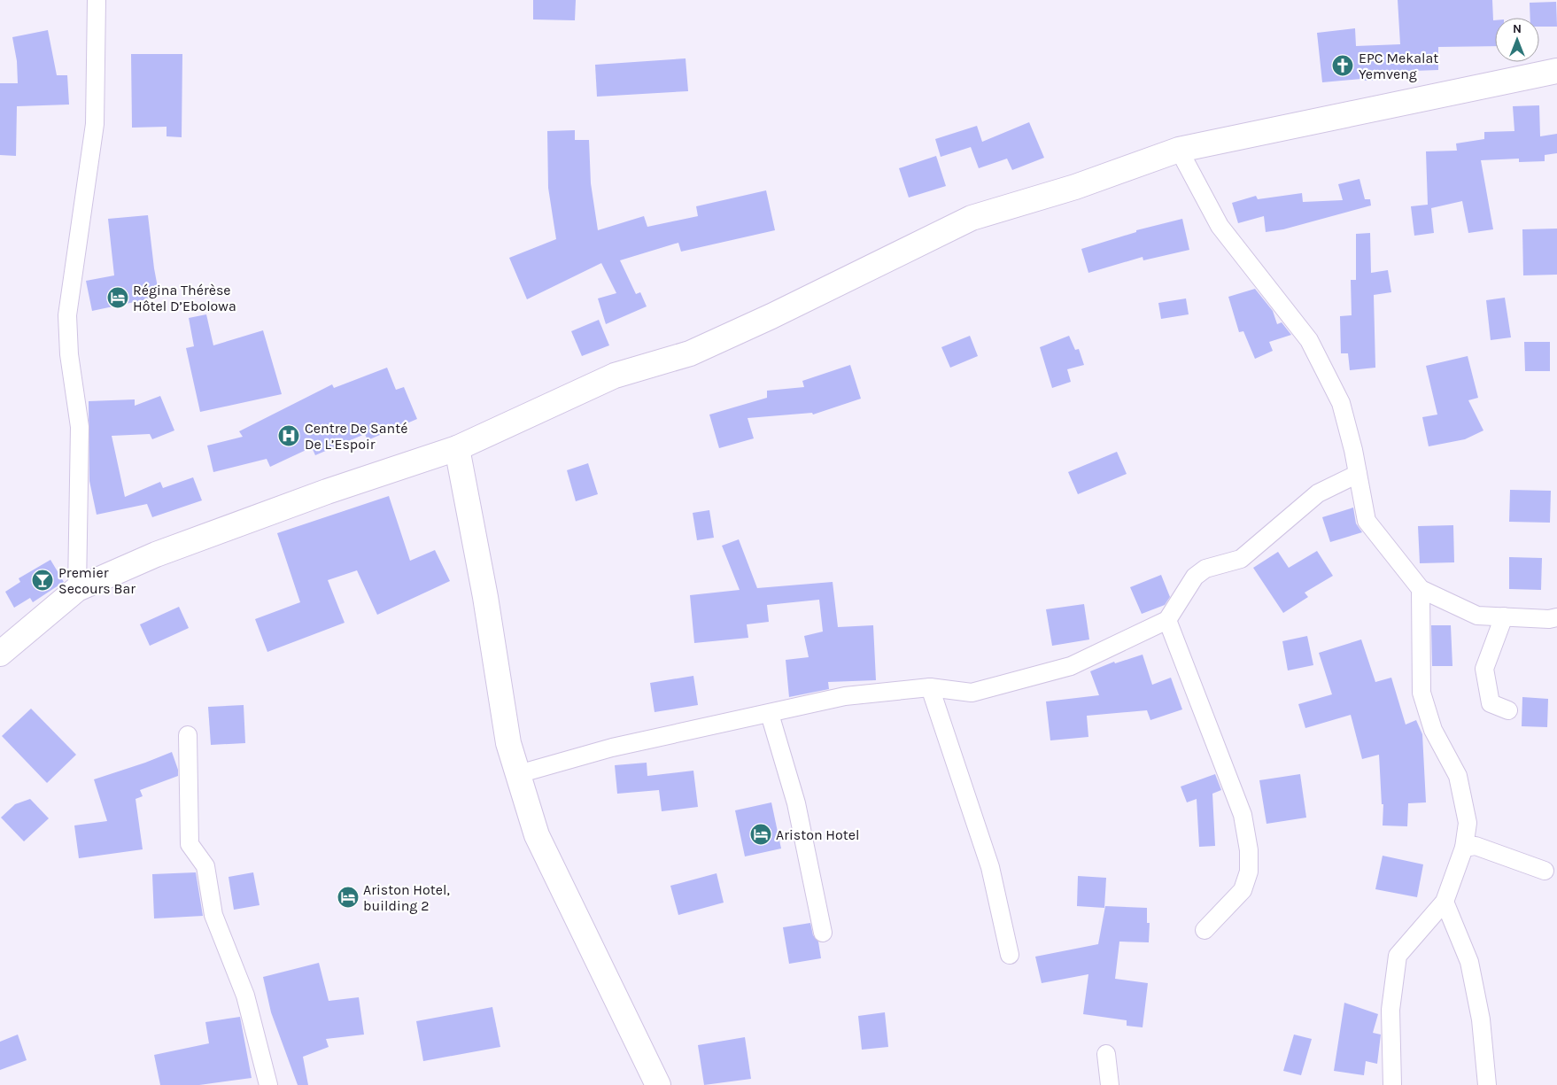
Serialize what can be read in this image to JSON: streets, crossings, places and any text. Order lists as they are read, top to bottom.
{
  "places": {
    "church": ["EPC Mekalat Yemveng"],
    "hotel": ["Régina Thérèse Hôtel D’Ebolowa", "Ariston Hotel", "Ariston Hotel, building 2"],
    "hospital": ["Centre De Santé De L’Espoir"],
    "bar": ["Premier Secours Bar"]
  },
  "north": "top"
}
